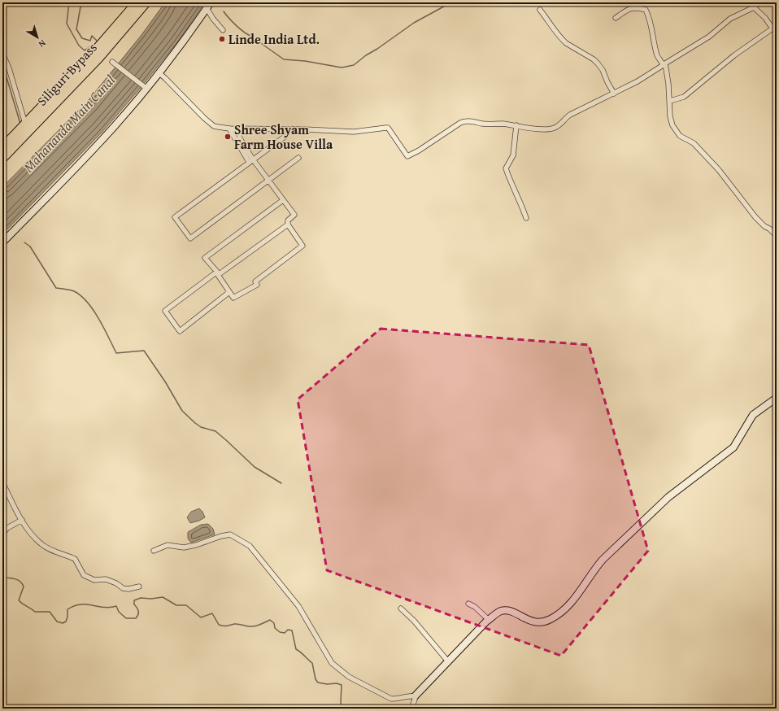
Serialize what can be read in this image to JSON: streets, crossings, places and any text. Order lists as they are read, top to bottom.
{
  "streets": {
    "highway": ["Siliguri Bypass"]
  },
  "water": ["Mahananda Main Canal"],
  "places": ["Linde India Ltd.", "Shree Shyam Farm House Villa"],
  "north": "bottom right"
}
